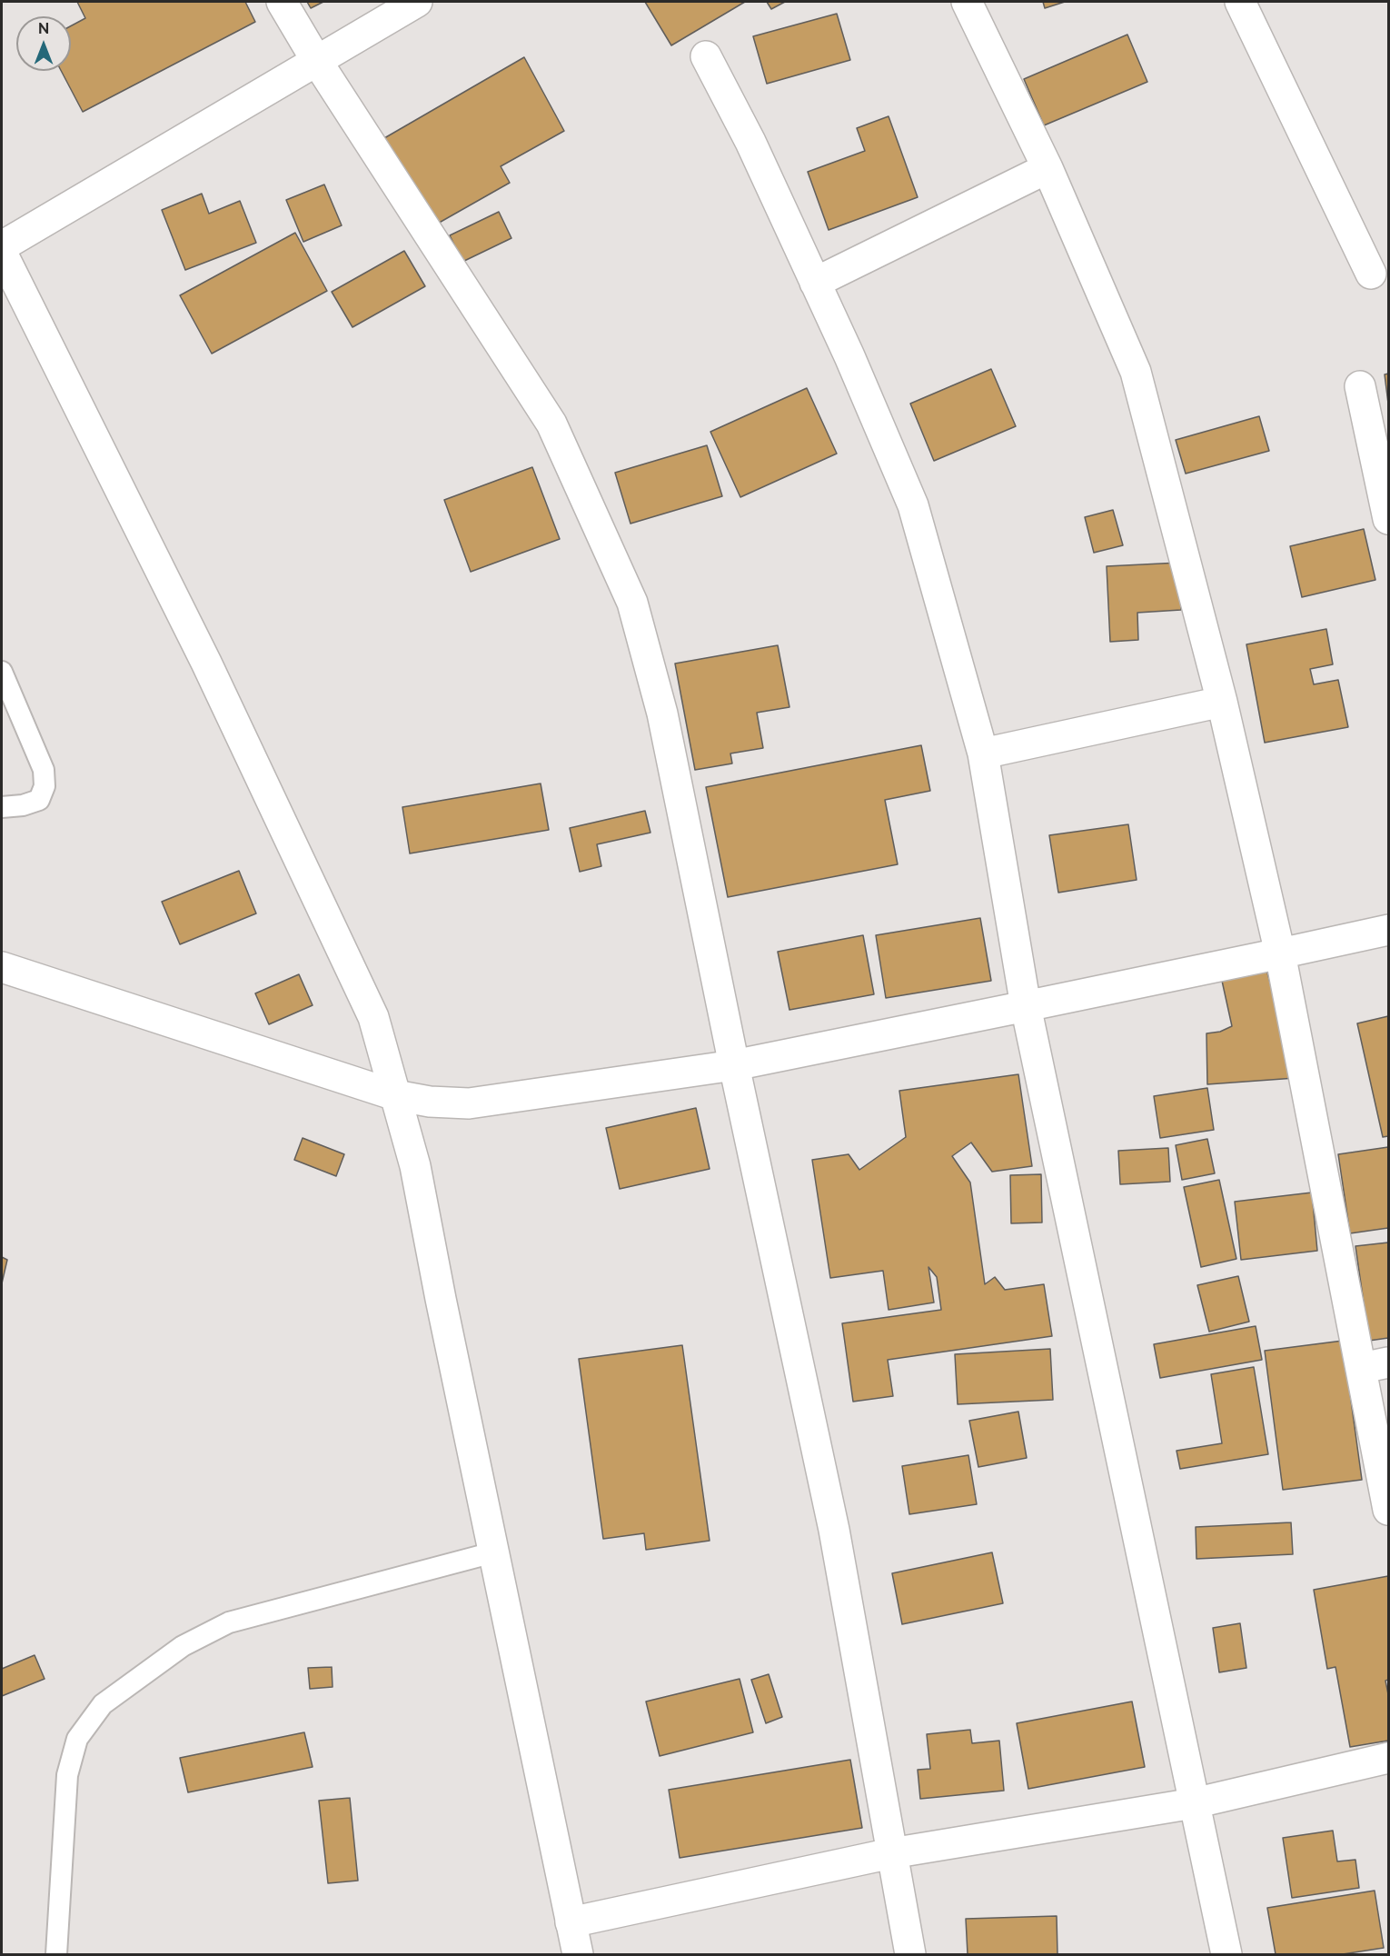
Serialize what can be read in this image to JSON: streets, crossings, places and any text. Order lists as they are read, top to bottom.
{
  "north": "top"
}
